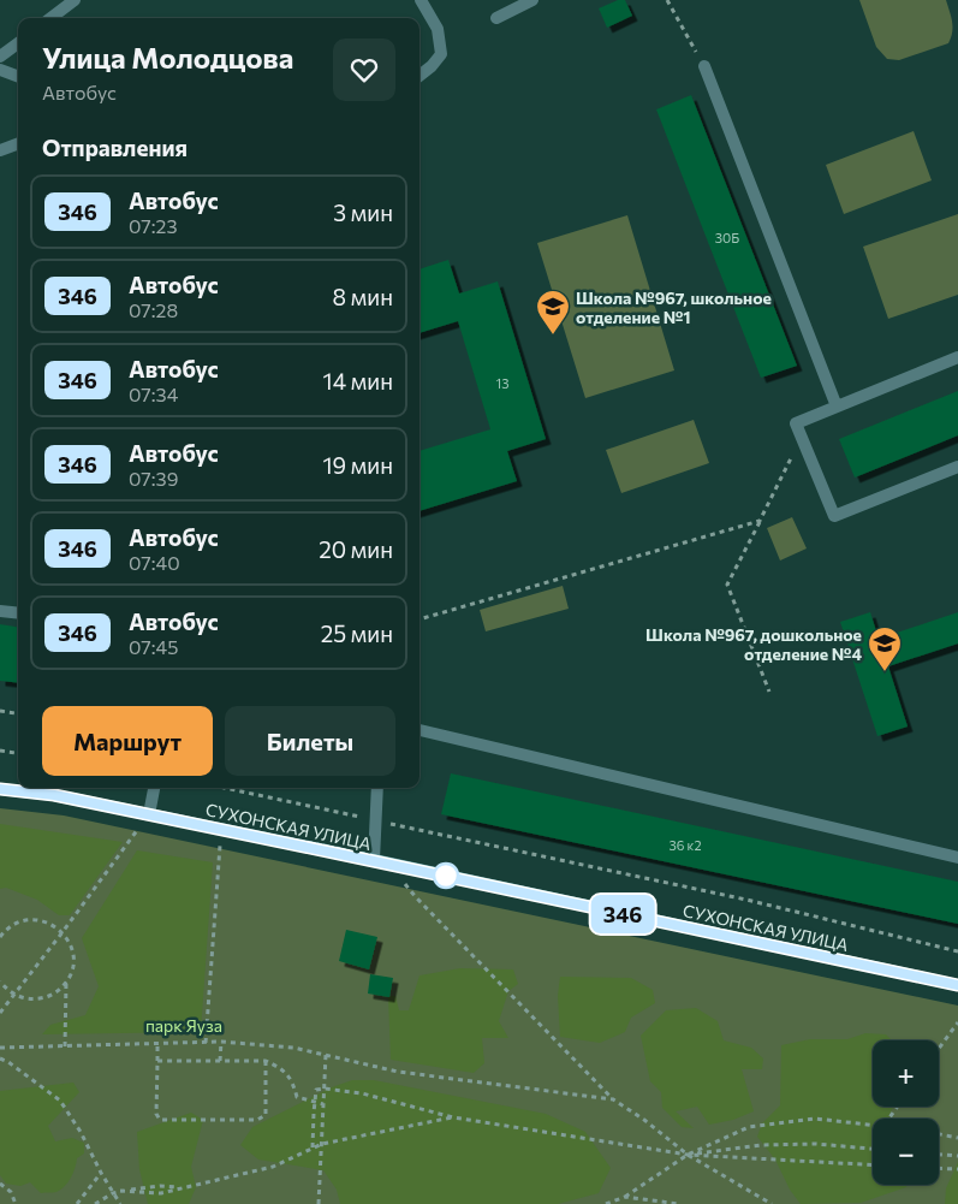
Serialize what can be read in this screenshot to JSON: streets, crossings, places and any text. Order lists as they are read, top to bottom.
{
  "streets": {
    "street": ["СУХОНСКАЯ УЛИЦА"]
  },
  "parks": ["парк Яуза"],
  "places": {
    "school or university": ["Школа №967, школьное отделение №1", "Школа №967, дошкольное отделение №4"]
  },
  "lines": ["bus line 346"],
  "house_numbers": ["30Б", "13", "36 к2"],
  "page": {
    "on_map": "346",
    "heading": [
      ["Улица Молодцова", "Автобус"],
      "Отправления"
    ],
    "list": [
      {
        "mark": "346",
        "name": "Автобус",
        "note": "07:23",
        "value": "3 мин"
      },
      {
        "mark": "346",
        "name": "Автобус",
        "note": "07:28",
        "value": "8 мин"
      },
      {
        "mark": "346",
        "name": "Автобус",
        "note": "07:34",
        "value": "14 мин"
      },
      {
        "mark": "346",
        "name": "Автобус",
        "note": "07:39",
        "value": "19 мин"
      },
      {
        "mark": "346",
        "name": "Автобус",
        "note": "07:40",
        "value": "20 мин"
      },
      {
        "mark": "346",
        "name": "Автобус",
        "note": "07:45",
        "value": "25 мин"
      }
    ],
    "buttons": ["Маршрут", "Билеты"],
    "map_buttons": ["+", "−"]
  }
}
